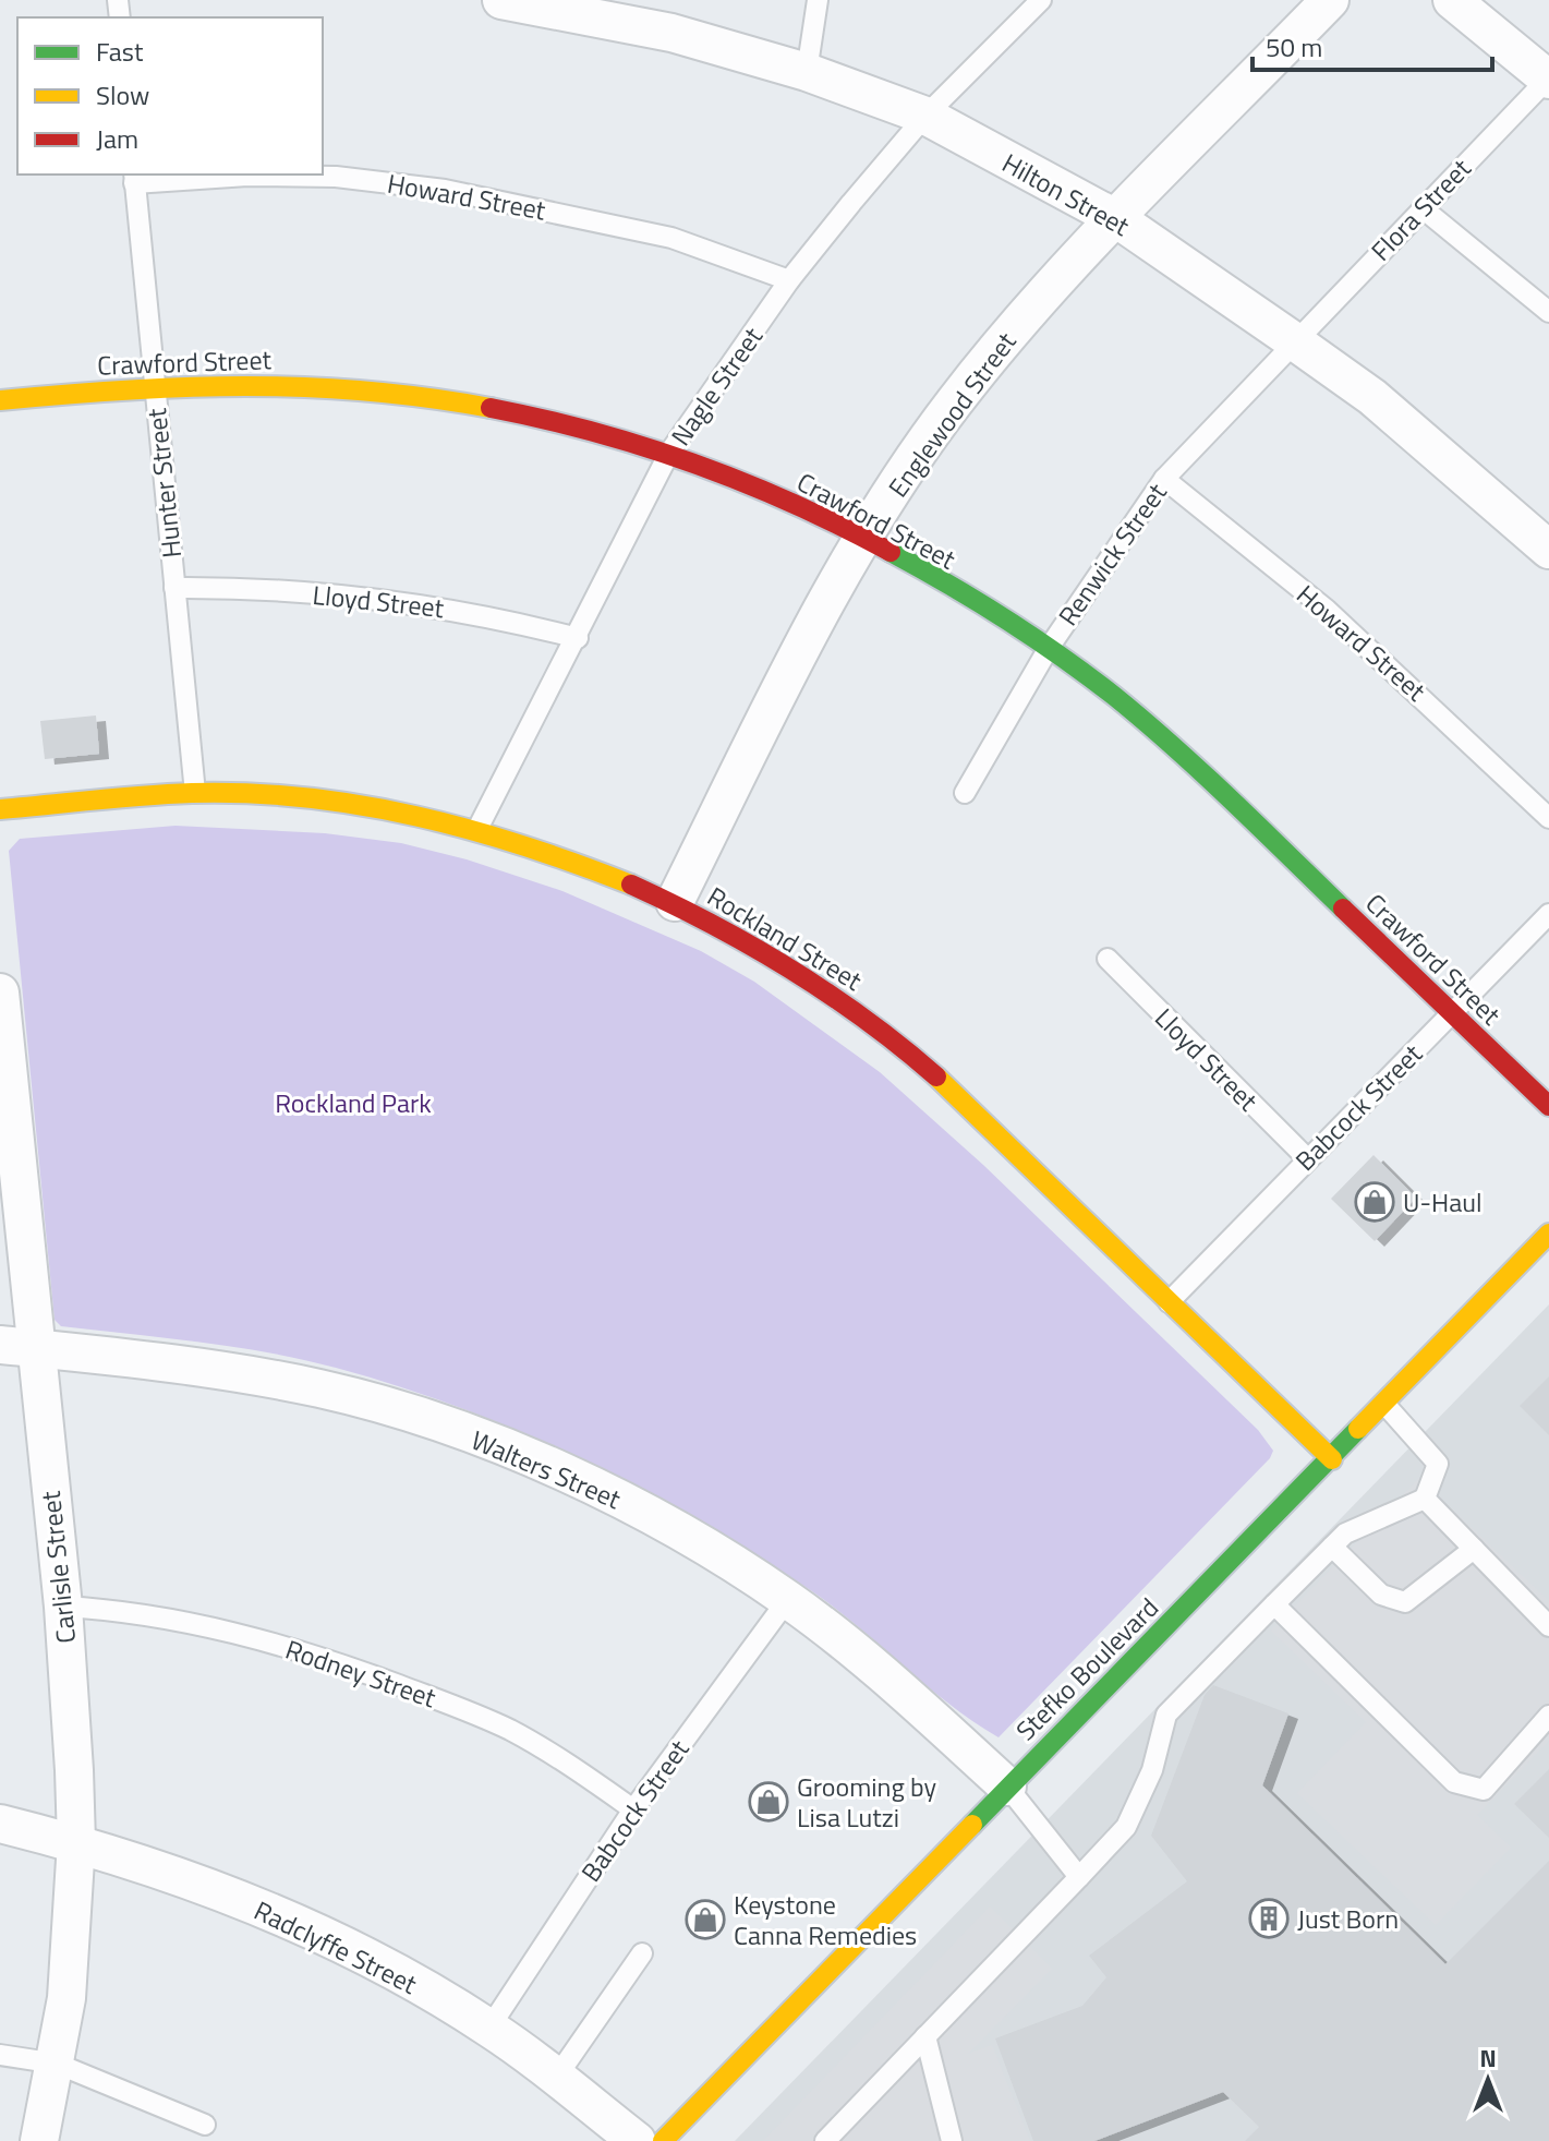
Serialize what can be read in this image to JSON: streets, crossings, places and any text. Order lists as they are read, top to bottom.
{
  "streets": {
    "street": [
      "Hilton Street",
      "Crawford Street",
      "Englewood Street",
      "Rockland Street",
      "Walters Street",
      "Carlisle Street",
      "Stefko Boulevard",
      "Radclyffe Street"
    ],
    "lane": [
      "Howard Street",
      "Flora Street",
      "Nagle Street",
      "Hunter Street",
      "Renwick Street",
      "Lloyd Street",
      "Babcock Street",
      "Rodney Street"
    ]
  },
  "crossings": [
    ["Hilton Street", "Flora Street"],
    ["Hilton Street", "Nagle Street"],
    ["Hilton Street", "Englewood Street"],
    ["Hilton Street", "Renwick Street"],
    ["Howard Street", "Nagle Street"],
    ["Howard Street", "Hunter Street"],
    ["Howard Street", "Renwick Street"],
    ["Flora Street", "Renwick Street"],
    ["Crawford Street", "Nagle Street"],
    ["Crawford Street", "Englewood Street"],
    ["Crawford Street", "Hunter Street"],
    ["Crawford Street", "Renwick Street"],
    ["Crawford Street", "Babcock Street"],
    ["Nagle Street", "Lloyd Street"],
    ["Nagle Street", "Rockland Street"],
    ["Englewood Street", "Rockland Street"],
    ["Hunter Street", "Lloyd Street"],
    ["Hunter Street", "Rockland Street"],
    ["Lloyd Street", "Babcock Street"],
    ["Rockland Street", "Babcock Street"],
    ["Rockland Street", "Stefko Boulevard"],
    ["Babcock Street", "Walters Street"],
    ["Babcock Street", "Rodney Street"],
    ["Babcock Street", "Radclyffe Street"],
    ["Walters Street", "Carlisle Street"],
    ["Walters Street", "Stefko Boulevard"],
    ["Carlisle Street", "Rodney Street"],
    ["Carlisle Street", "Radclyffe Street"]
  ],
  "parks": ["Rockland Park"],
  "places": {
    "shop": ["U-Haul", "Grooming by Lisa Lutzi", "Keystone Canna Remedies"],
    "building": ["Just Born"]
  },
  "legend": ["Fast", "Slow", "Jam"],
  "scale_bar": "50 m",
  "north": "top"
}
